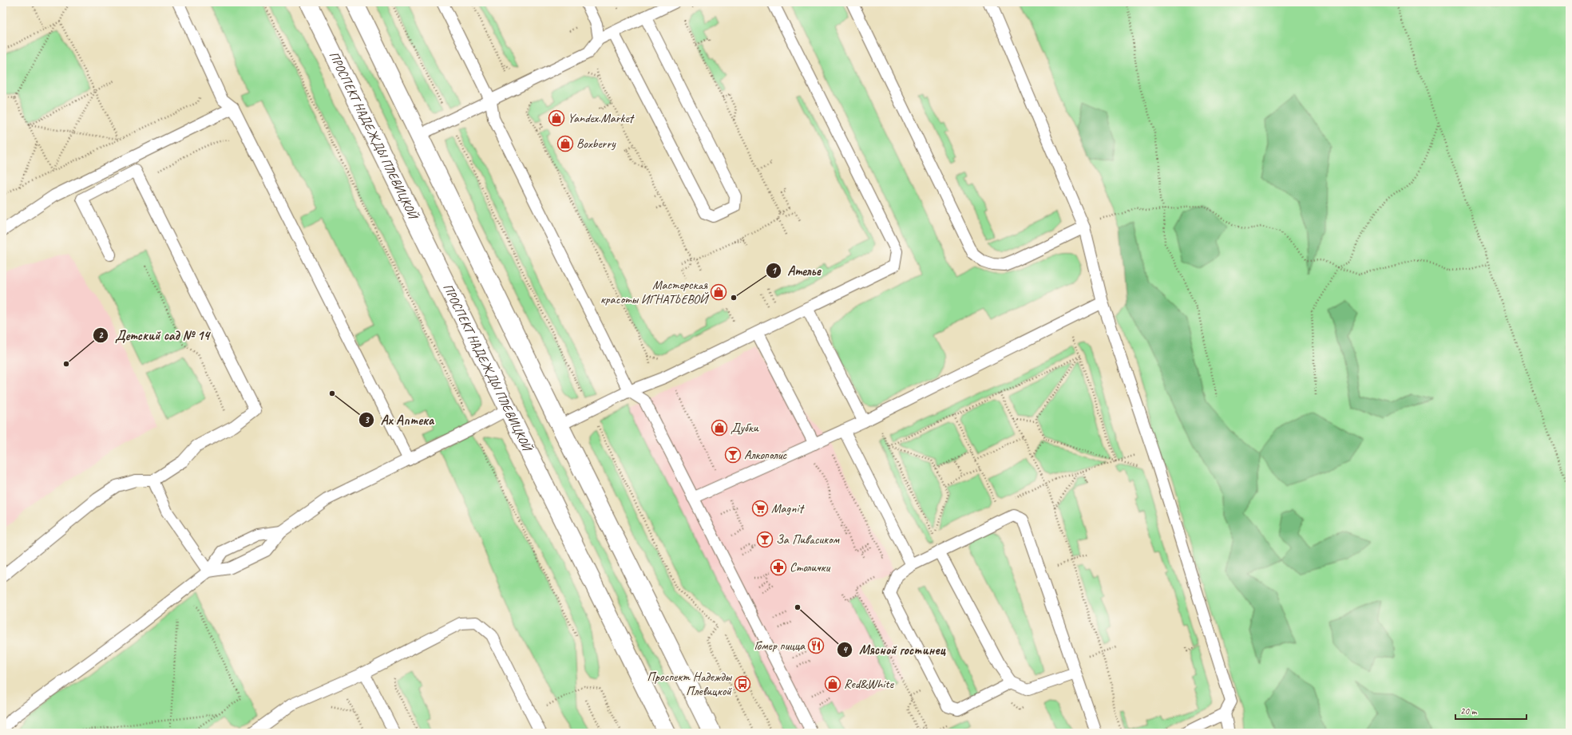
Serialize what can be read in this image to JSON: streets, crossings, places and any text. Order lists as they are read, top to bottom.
{
  "streets": {
    "main road": ["ПРОСПЕКТ НАДЕЖДЫ ПЛЕВИЦКОЙ"]
  },
  "places": {
    "shop": [
      "Yandex.Market",
      "Boxberry",
      "Мастерская красоты ИГНАТЬЕВОЙ",
      "Дубки",
      "Red&White"
    ],
    "other": [
      "Ателье",
      "Детский сад № 14",
      "Ах Аптека",
      "Мясной гостинец"
    ],
    "bar": ["Алкополис", "За Пивасиком"],
    "supermarket": ["Magnit"],
    "pharmacy": ["Столички"],
    "restaurant": ["Гомер пицца"],
    "bus stop": ["Проспект Надежды Плевицкой"]
  },
  "scale_bar": "20 m"
}
